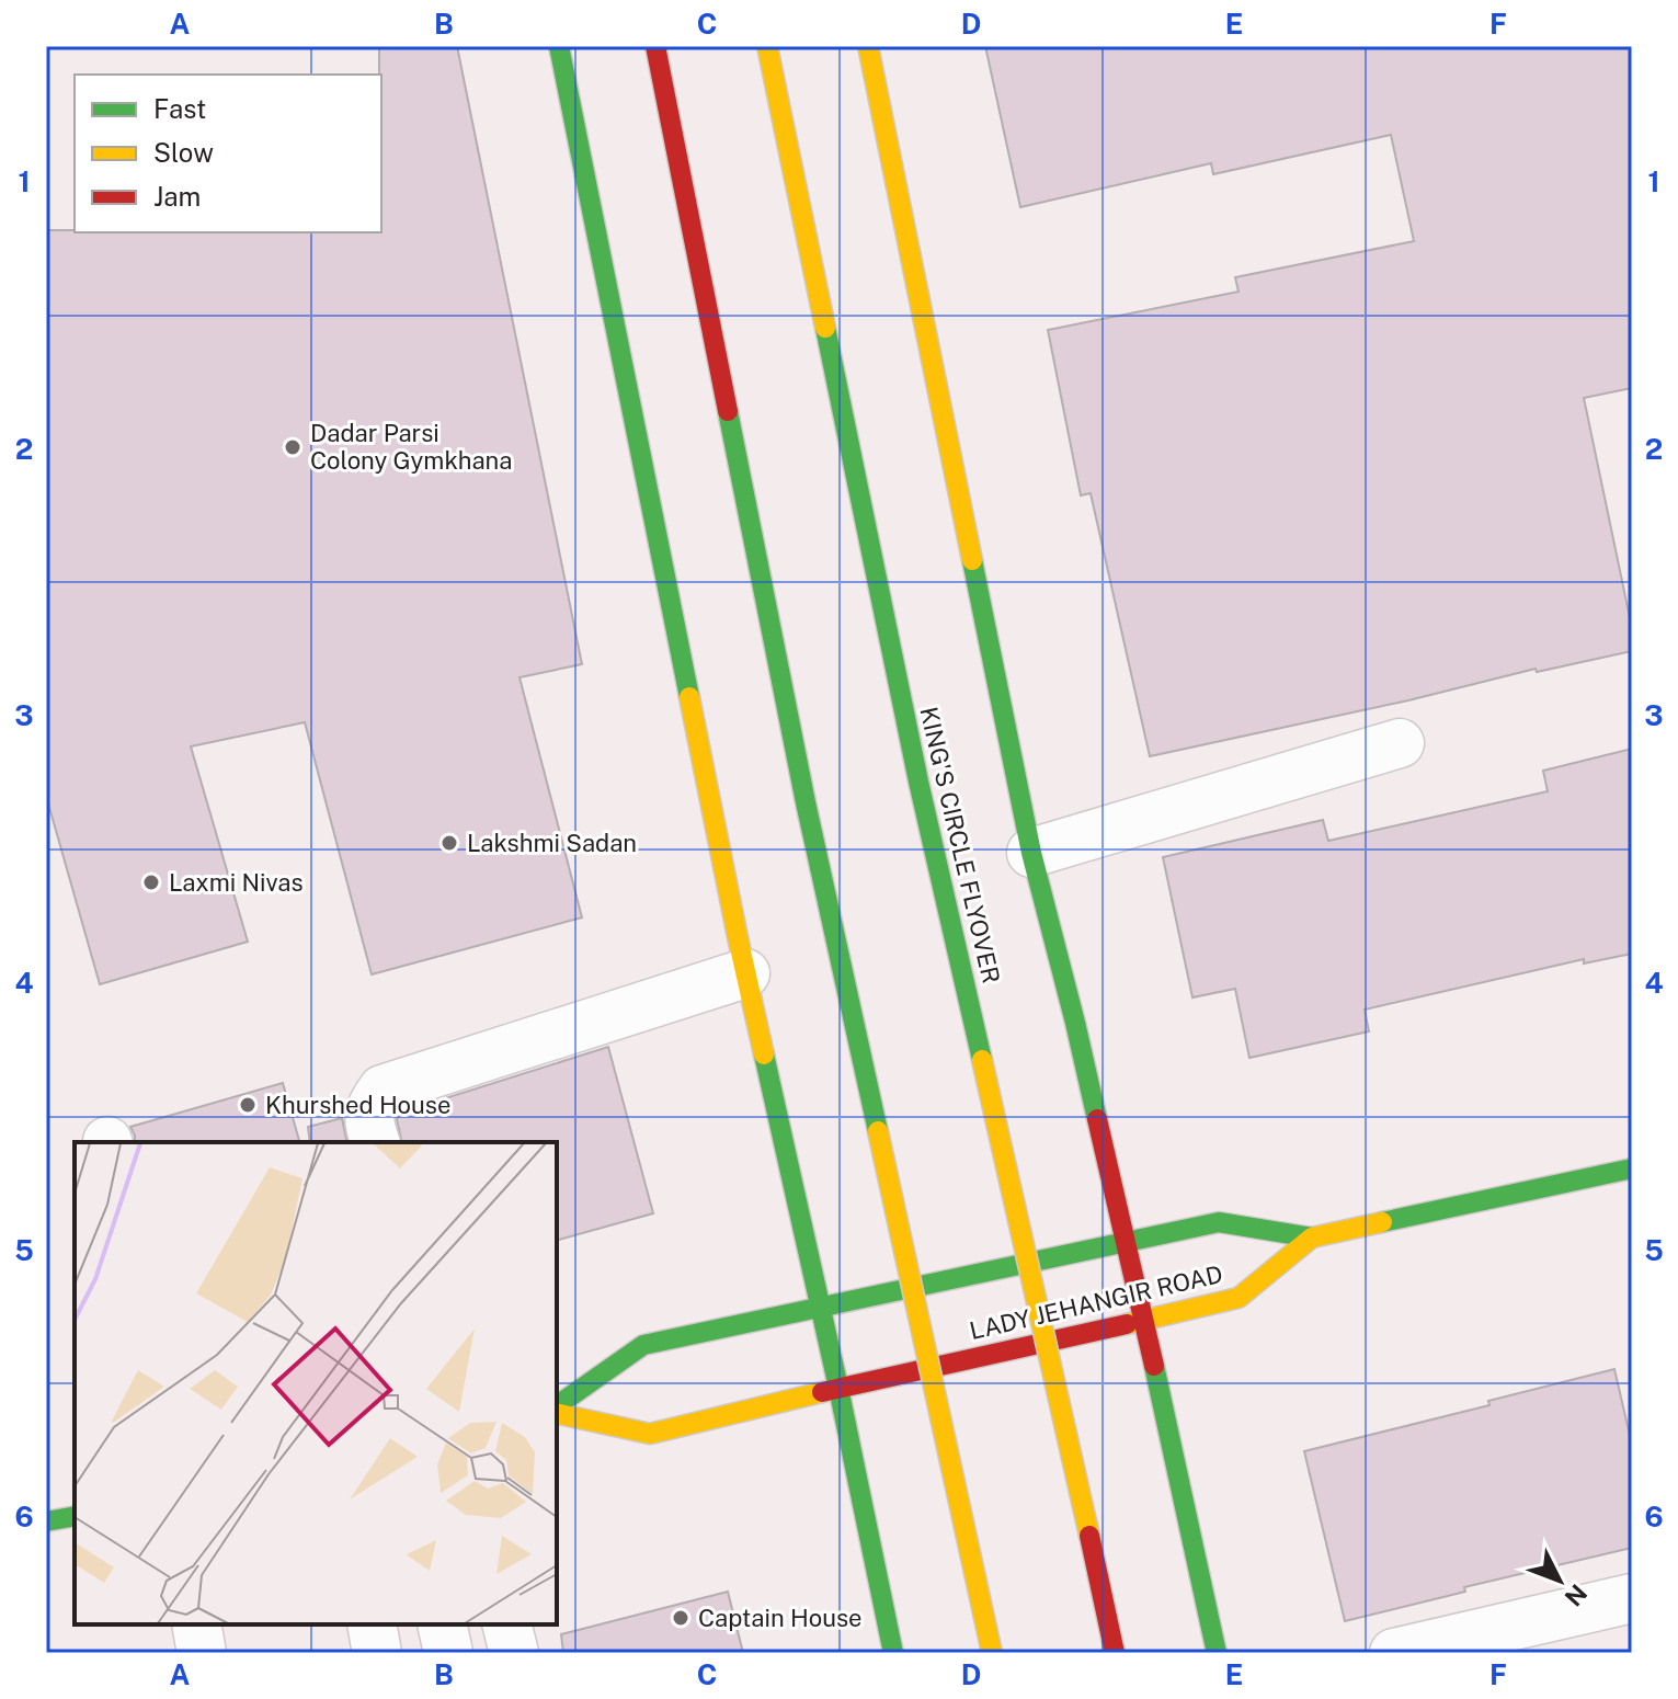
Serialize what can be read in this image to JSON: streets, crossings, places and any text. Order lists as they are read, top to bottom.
{
  "streets": {
    "main road": ["KING'S CIRCLE FLYOVER", "LADY JEHANGIR ROAD"]
  },
  "places": [
    "Dadar Parsi Colony Gymkhana",
    "Lakshmi Sadan",
    "Laxmi Nivas",
    "Khurshed House",
    "Captain House"
  ],
  "legend": ["Fast", "Slow", "Jam"],
  "north": "bottom right",
  "grid": {
    "columns": [
      "A",
      "B",
      "C",
      "D",
      "E",
      "F"
    ],
    "rows": [
      "1",
      "2",
      "3",
      "4",
      "5",
      "6"
    ]
  }
}
